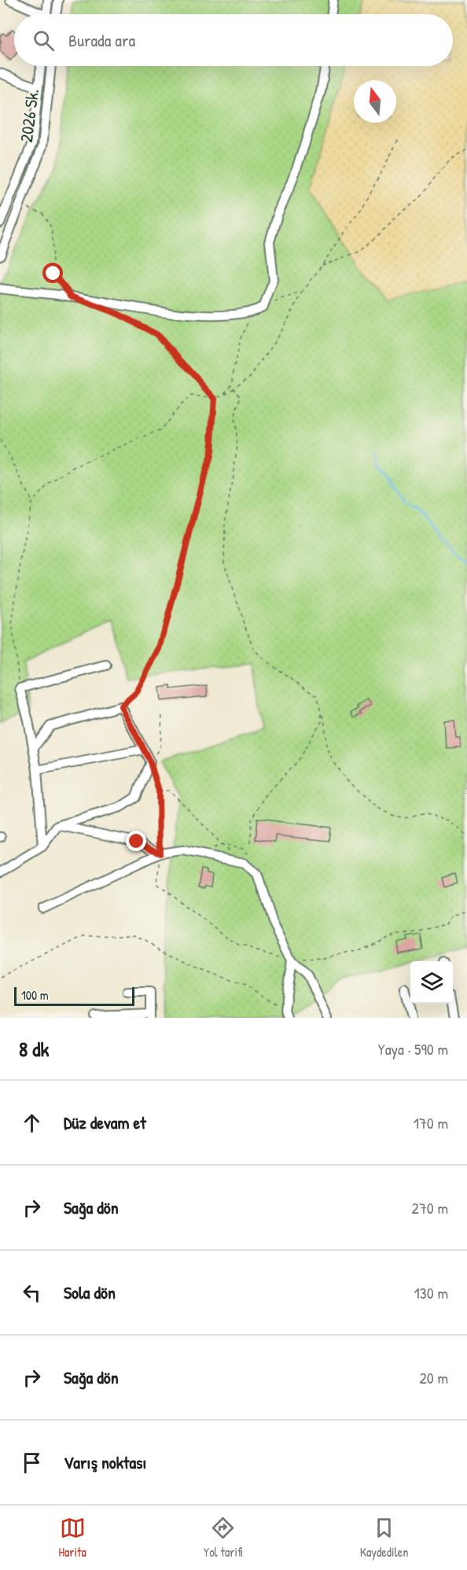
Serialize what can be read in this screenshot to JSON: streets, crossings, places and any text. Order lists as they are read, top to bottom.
{
  "streets": {
    "street": ["2026 Sk."]
  },
  "scale_bar": "100 m",
  "north": "top",
  "page": {
    "search": "Burada ara",
    "scale": "100 m",
    "heading": ["8 dk", "Yaya · 590 m"],
    "list": [
      ["Düz devam et", "170 m"],
      ["Sağa dön", "270 m"],
      ["Sola dön", "130 m"],
      ["Sağa dön", "20 m"],
      "Varış noktası"
    ],
    "nav": ["Harita", "Yol tarifi", "Kaydedilen"]
  }
}
